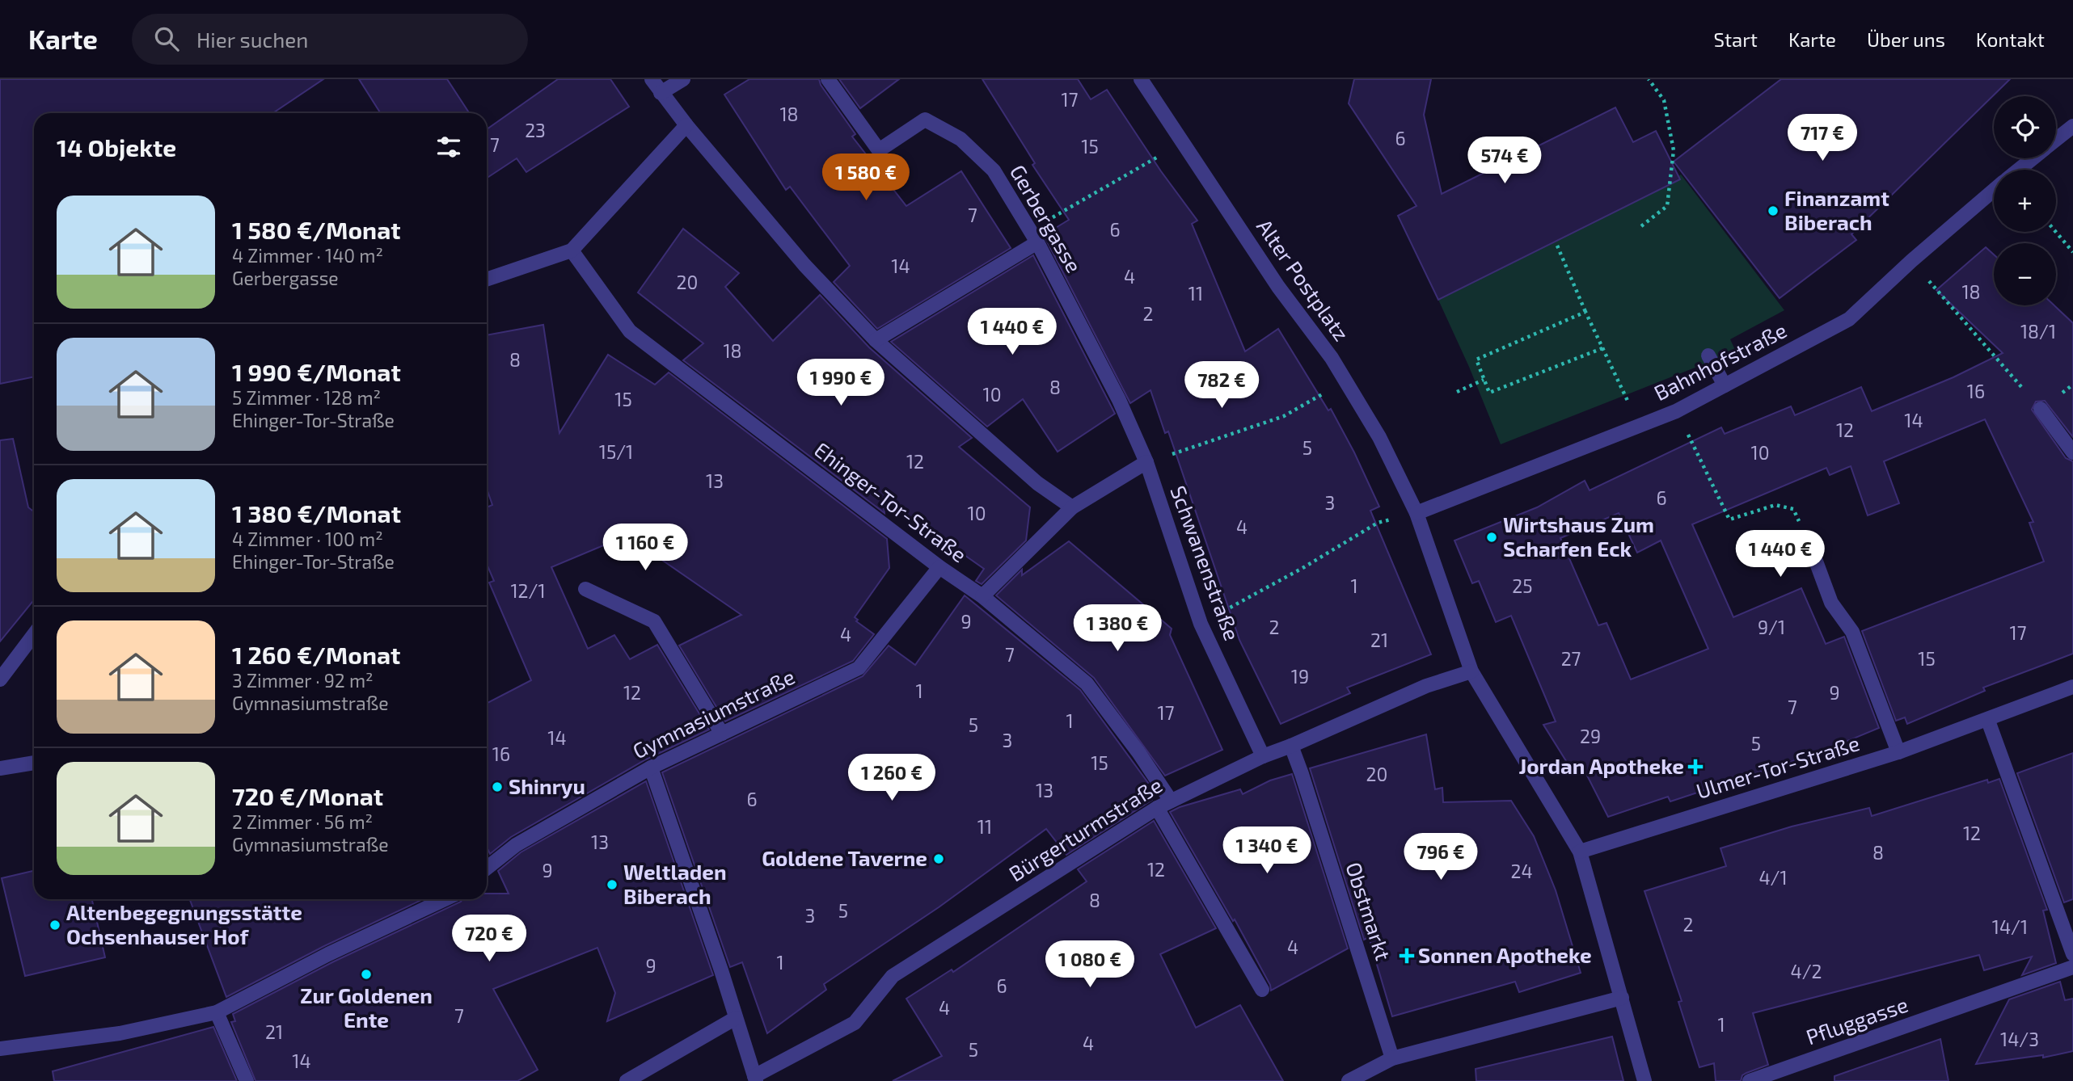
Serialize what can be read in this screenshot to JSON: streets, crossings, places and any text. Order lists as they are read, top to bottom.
{
  "streets": {
    "street": [
      "Gerbergasse",
      "Alter Postplatz",
      "Bahnhofstraße",
      "Ehinger-Tor-Straße",
      "Schwanenstraße",
      "Gymnasiumstraße",
      "Ulmer-Tor-Straße",
      "Bürgerturmstraße",
      "Obstmarkt",
      "Pfluggasse"
    ]
  },
  "crossings": [
    ["Gerbergasse", "Schwanenstraße"],
    ["Alter Postplatz", "Bahnhofstraße"],
    ["Ehinger-Tor-Straße", "Gymnasiumstraße"],
    ["Ehinger-Tor-Straße", "Bürgerturmstraße"],
    ["Schwanenstraße", "Bürgerturmstraße"],
    ["Bürgerturmstraße", "Obstmarkt"]
  ],
  "places": {
    "other": [
      "Finanzamt Biberach",
      "Wirtshaus Zum Scharfen Eck",
      "Shinryu",
      "Goldene Taverne",
      "Weltladen Biberach",
      "Altenbegegnungsstätte Ochsenhauser Hof",
      "Zur Goldenen Ente"
    ],
    "health": ["Jordan Apotheke", "Sonnen Apotheke"]
  },
  "house_numbers": [
    "17",
    "18",
    "23",
    "6",
    "7",
    "15",
    "7",
    "6",
    "14",
    "4",
    "20",
    "18",
    "11",
    "2",
    "18/1",
    "18",
    "8",
    "8",
    "16",
    "10",
    "15",
    "14",
    "12",
    "5",
    "15/1",
    "10",
    "12",
    "13",
    "6",
    "3",
    "10",
    "4",
    "1",
    "25",
    "12/1",
    "9",
    "2",
    "9/1",
    "17",
    "4",
    "21",
    "7",
    "27",
    "15",
    "19",
    "1",
    "12",
    "9",
    "7",
    "17",
    "1",
    "5",
    "29",
    "14",
    "3",
    "5",
    "16",
    "15",
    "20",
    "13",
    "6",
    "11",
    "12",
    "13",
    "8",
    "12",
    "9",
    "24",
    "4/1",
    "8",
    "5",
    "3",
    "2",
    "14/1",
    "4",
    "1",
    "9",
    "4/2",
    "6",
    "4",
    "7",
    "1",
    "21",
    "14/3",
    "4",
    "5",
    "14"
  ],
  "page": {
    "header": "Karte",
    "search": "Hier suchen",
    "nav": [
      "Start",
      "Karte",
      "Über uns",
      "Kontakt"
    ],
    "map_buttons": ["+", "−"],
    "heading": "14 Objekte",
    "price": [
      "717 €",
      "574 €",
      "1 580 €",
      "1 440 €",
      "1 990 €",
      "782 €",
      "1 160 €",
      "1 440 €",
      "1 380 €",
      "1 260 €",
      "1 340 €",
      "796 €",
      "720 €",
      "1 080 €"
    ],
    "list": [
      {
        "name": "1 580 €/Monat",
        "note": "4 Zimmer · 140 m² · Gerbergasse"
      },
      {
        "name": "1 990 €/Monat",
        "note": "5 Zimmer · 128 m² · Ehinger-Tor-Straße"
      },
      {
        "name": "1 380 €/Monat",
        "note": "4 Zimmer · 100 m² · Ehinger-Tor-Straße"
      },
      {
        "name": "1 260 €/Monat",
        "note": "3 Zimmer · 92 m² · Gymnasiumstraße"
      },
      {
        "name": "720 €/Monat",
        "note": "2 Zimmer · 56 m² · Gymnasiumstraße"
      }
    ]
  }
}
